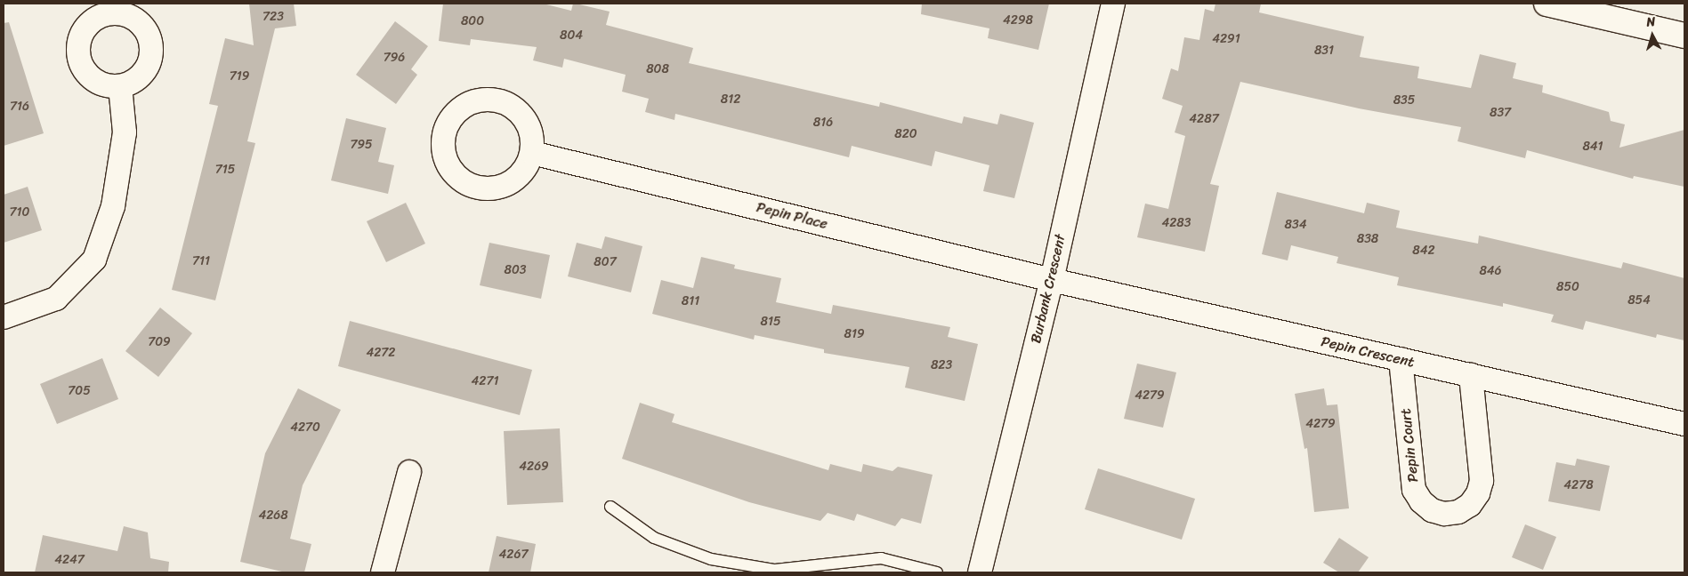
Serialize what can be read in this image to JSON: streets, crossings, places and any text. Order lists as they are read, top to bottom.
{
  "streets": {
    "street": [
      "Pepin Place",
      "Burbank Crescent",
      "Pepin Crescent",
      "Pepin Court"
    ]
  },
  "crossings": [
    ["Pepin Place", "Burbank Crescent"],
    ["Pepin Place", "Pepin Crescent"],
    ["Burbank Crescent", "Pepin Crescent"],
    ["Pepin Crescent", "Pepin Court"]
  ],
  "house_numbers": [
    "723",
    "4298",
    "800",
    "804",
    "4291",
    "831",
    "796",
    "808",
    "719",
    "812",
    "835",
    "716",
    "837",
    "4287",
    "816",
    "820",
    "795",
    "841",
    "715",
    "710",
    "4283",
    "834",
    "838",
    "842",
    "711",
    "807",
    "803",
    "846",
    "850",
    "854",
    "811",
    "815",
    "819",
    "709",
    "4272",
    "823",
    "4271",
    "705",
    "4279",
    "4279",
    "4270",
    "4269",
    "4278",
    "4268",
    "4267",
    "4247"
  ],
  "north": "top"
}
